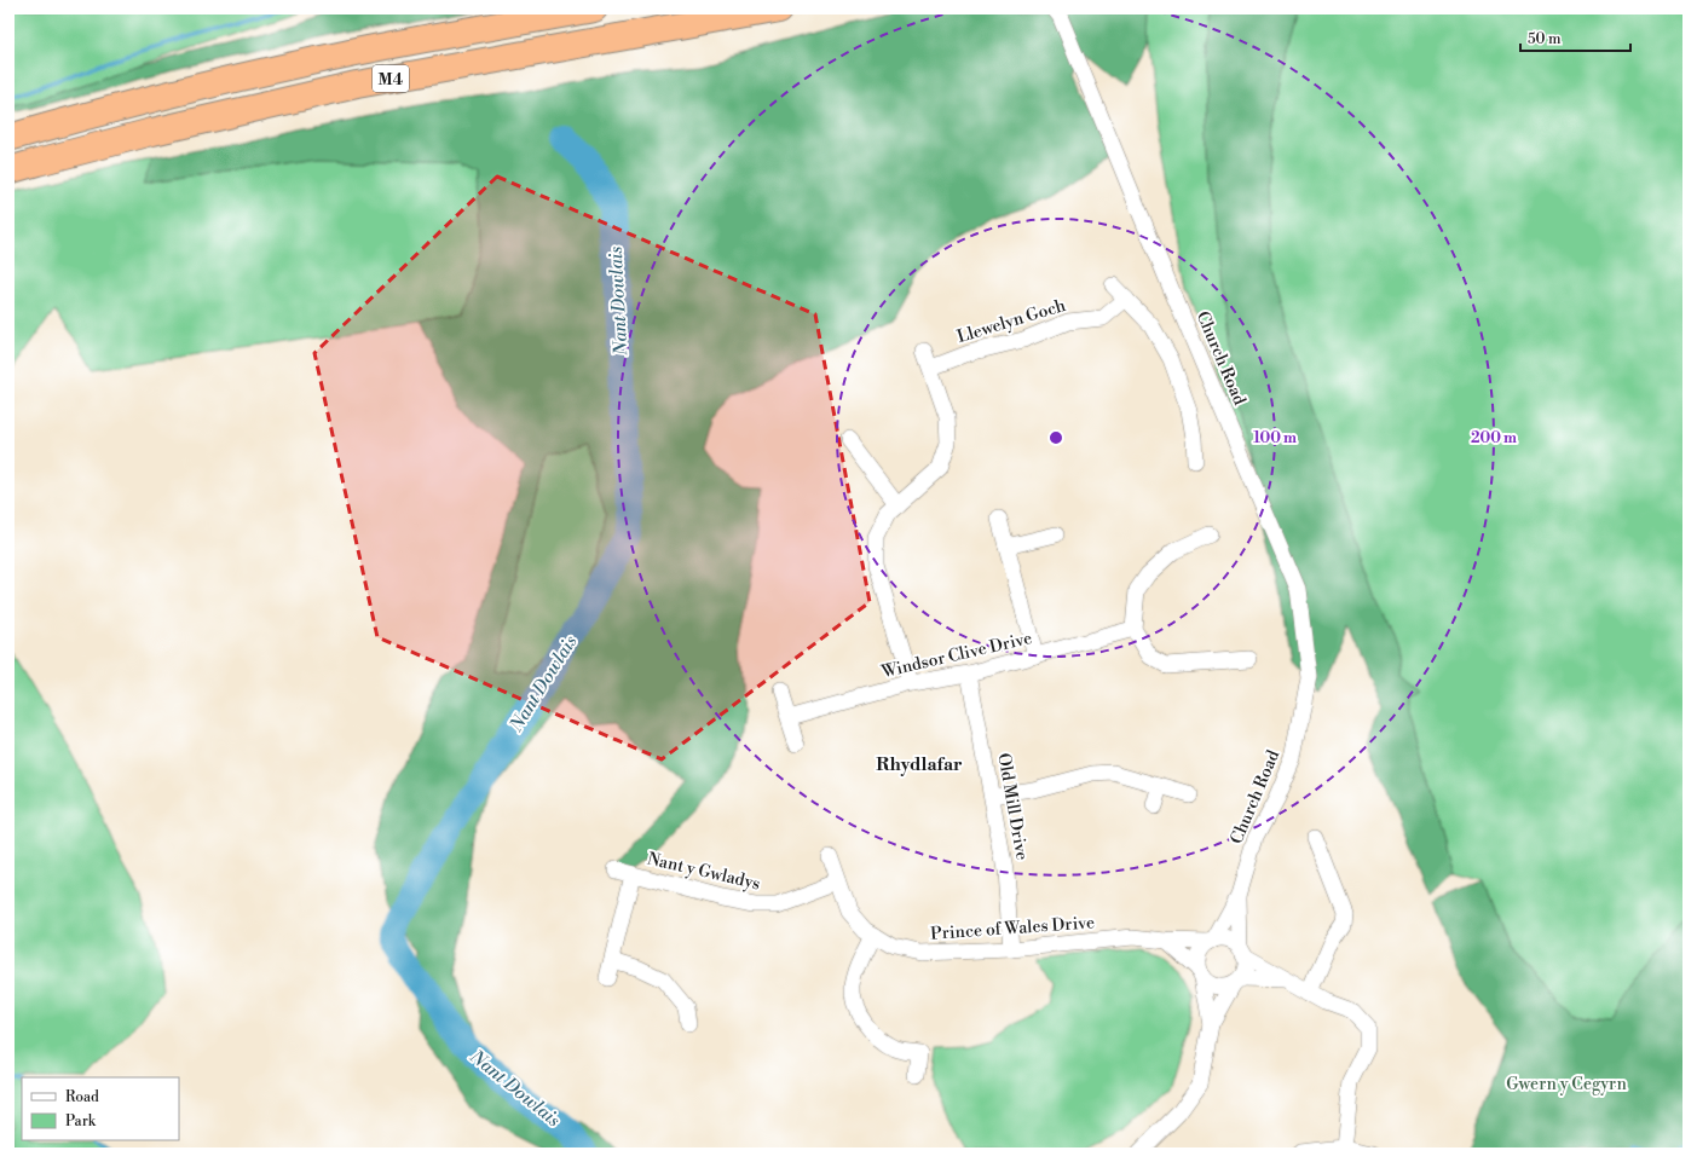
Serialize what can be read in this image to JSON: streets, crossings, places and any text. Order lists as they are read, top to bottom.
{
  "streets": {
    "highway": ["M4"],
    "street": [
      "Llewelyn Goch",
      "Church Road",
      "Windsor Clive Drive",
      "Old Mill Drive",
      "Nant y Gwladys",
      "Prince of Wales Drive"
    ]
  },
  "crossings": [
    ["Church Road", "Prince of Wales Drive"],
    ["Windsor Clive Drive", "Old Mill Drive"],
    ["Old Mill Drive", "Prince of Wales Drive"],
    ["Nant y Gwladys", "Prince of Wales Drive"]
  ],
  "districts": ["Rhydlafar"],
  "water": ["Nant Dowlais"],
  "parks": ["Gwern y Cegyrn"],
  "legend": ["Road", "Park"],
  "scale_bar": "50 m",
  "rings": ["100 m", "200 m"]
}
